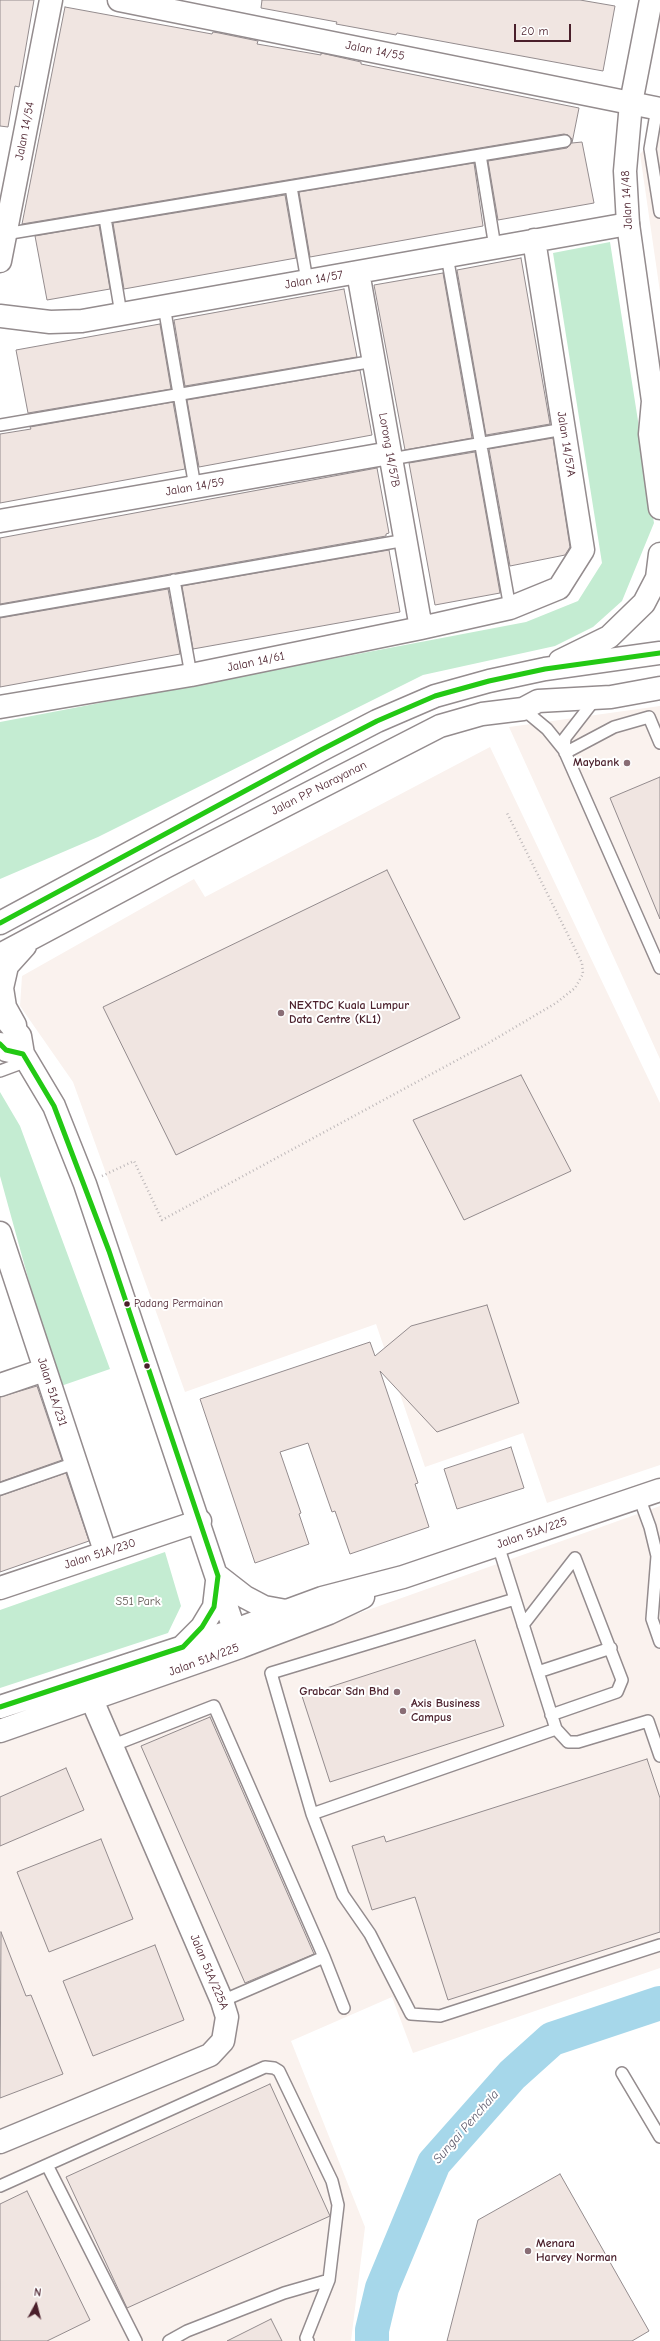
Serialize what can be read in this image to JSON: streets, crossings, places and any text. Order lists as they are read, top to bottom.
{
  "streets": {
    "street": [
      "Jalan 14/55",
      "Jalan 14/54",
      "Jalan 14/48",
      "Jalan 14/57",
      "Jalan 14/57A",
      "Lorong 14/57B",
      "Jalan 14/59",
      "Jalan 14/61",
      "Jalan P.P Narayanan",
      "Jalan 51A/231",
      "Jalan 51A/225",
      "Jalan 51A/230",
      "Jalan 51A/225A"
    ]
  },
  "crossings": [
    ["Jalan 14/55", "Jalan 14/48"],
    ["Jalan 14/48", "Jalan 14/57"],
    ["Jalan 14/57", "Jalan 14/57A"],
    ["Jalan 14/57", "Lorong 14/57B"],
    ["Jalan 14/57A", "Jalan 14/61"],
    ["Lorong 14/57B", "Jalan 14/59"],
    ["Lorong 14/57B", "Jalan 14/61"],
    ["Jalan 51A/231", "Jalan 51A/230"],
    ["Jalan 51A/225", "Jalan 51A/225A"]
  ],
  "water": ["Sungai Penchala"],
  "parks": ["S51 Park"],
  "places": [
    "Maybank",
    "NEXTDC Kuala Lumpur Data Centre (KL1)",
    "Padang Permainan",
    "Grabcar Sdn Bhd",
    "Axis Business Campus",
    "Menara Harvey Norman"
  ],
  "scale_bar": "20 m",
  "north": "top"
}
